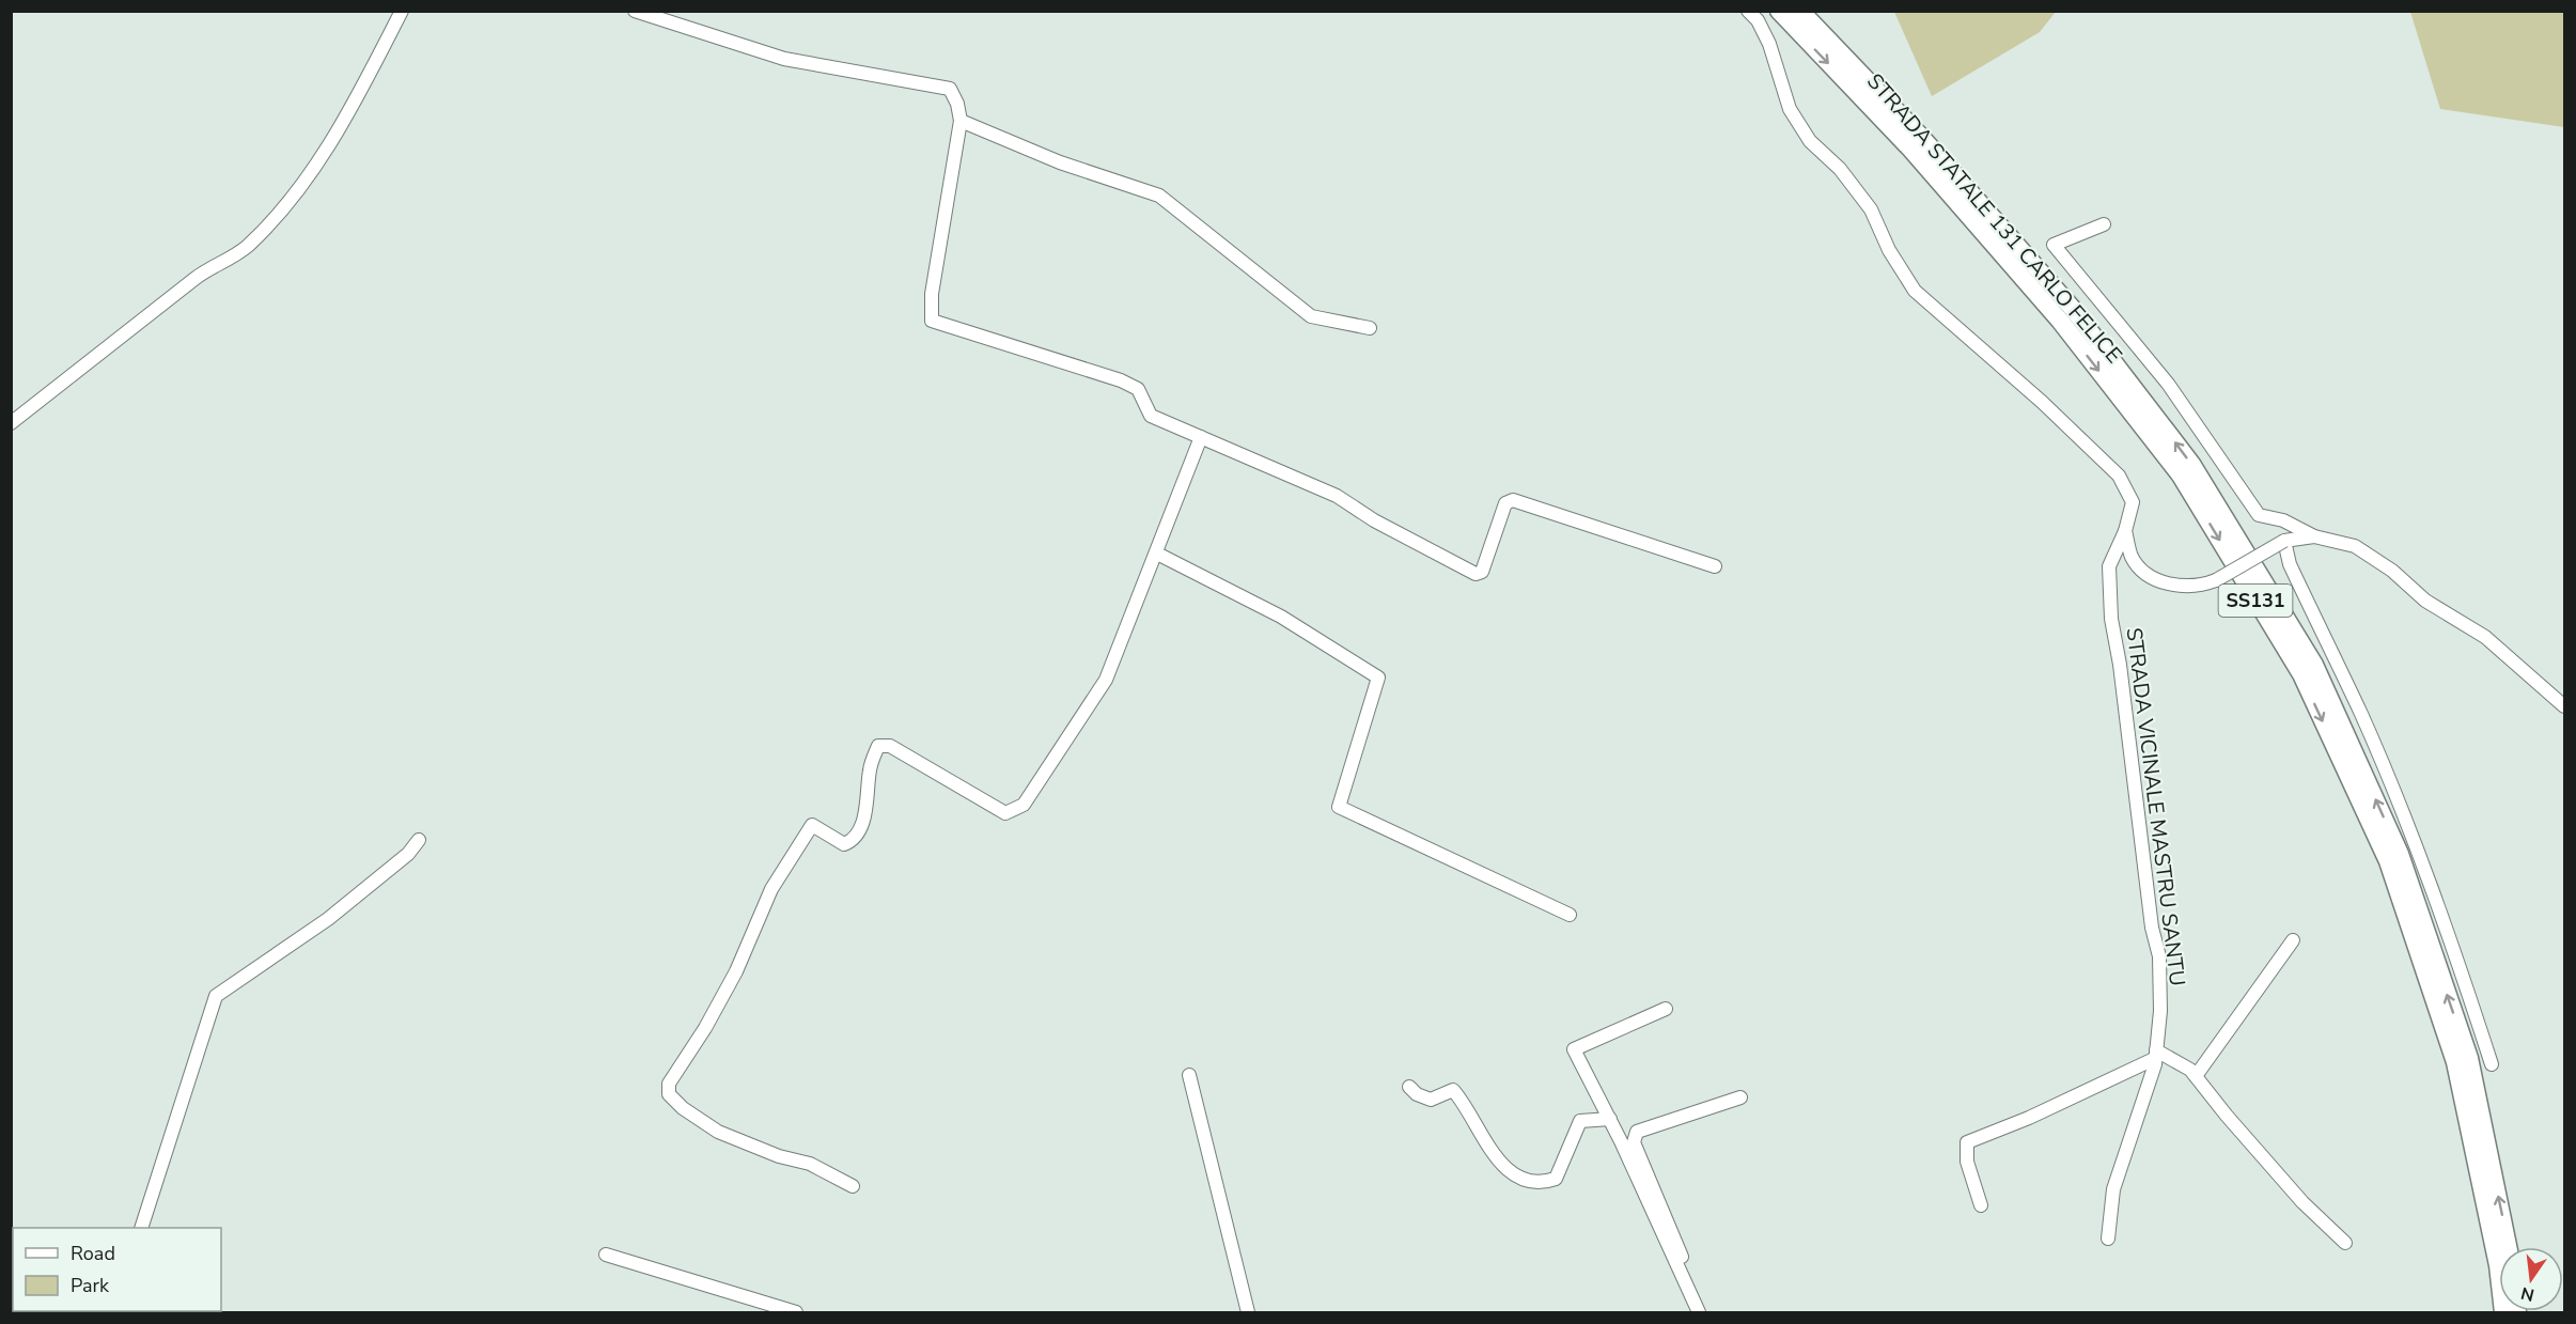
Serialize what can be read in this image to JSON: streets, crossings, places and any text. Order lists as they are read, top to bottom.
{
  "streets": {
    "highway": ["STRADA STATALE 131 CARLO FELICE", "SS131"],
    "street": ["STRADA VICINALE MASTRU SANTU"]
  },
  "legend": ["Road", "Park"],
  "north": "bottom"
}
